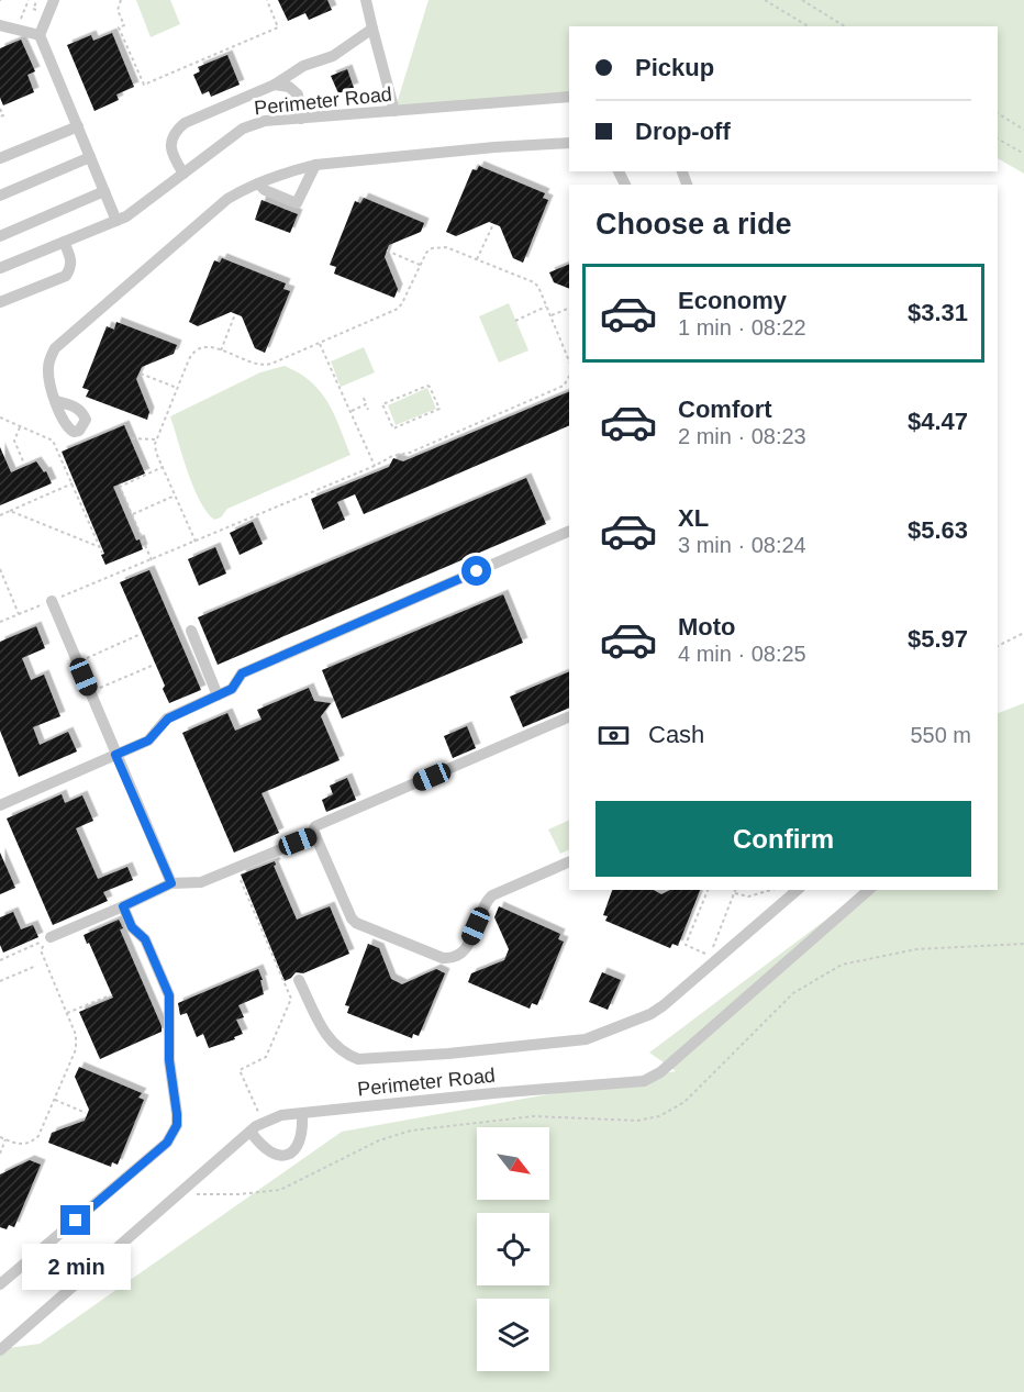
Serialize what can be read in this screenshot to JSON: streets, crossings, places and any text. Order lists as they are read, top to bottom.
{
  "streets": {
    "street": ["Perimeter Road"]
  },
  "north": "bottom right",
  "page": {
    "banner": ["Pickup", "Drop-off"],
    "heading": "Choose a ride",
    "list": [
      {
        "name": "Economy",
        "note": "1 min · 08:22",
        "value": "$3.31"
      },
      {
        "name": "Comfort",
        "note": "2 min · 08:23",
        "value": "$4.47"
      },
      {
        "name": "XL",
        "note": "3 min · 08:24",
        "value": "$5.63"
      },
      {
        "name": "Moto",
        "note": "4 min · 08:25",
        "value": "$5.97"
      }
    ],
    "pay": ["Cash", "550 m"],
    "buttons": "Confirm",
    "bubble": "2 min"
  }
}
